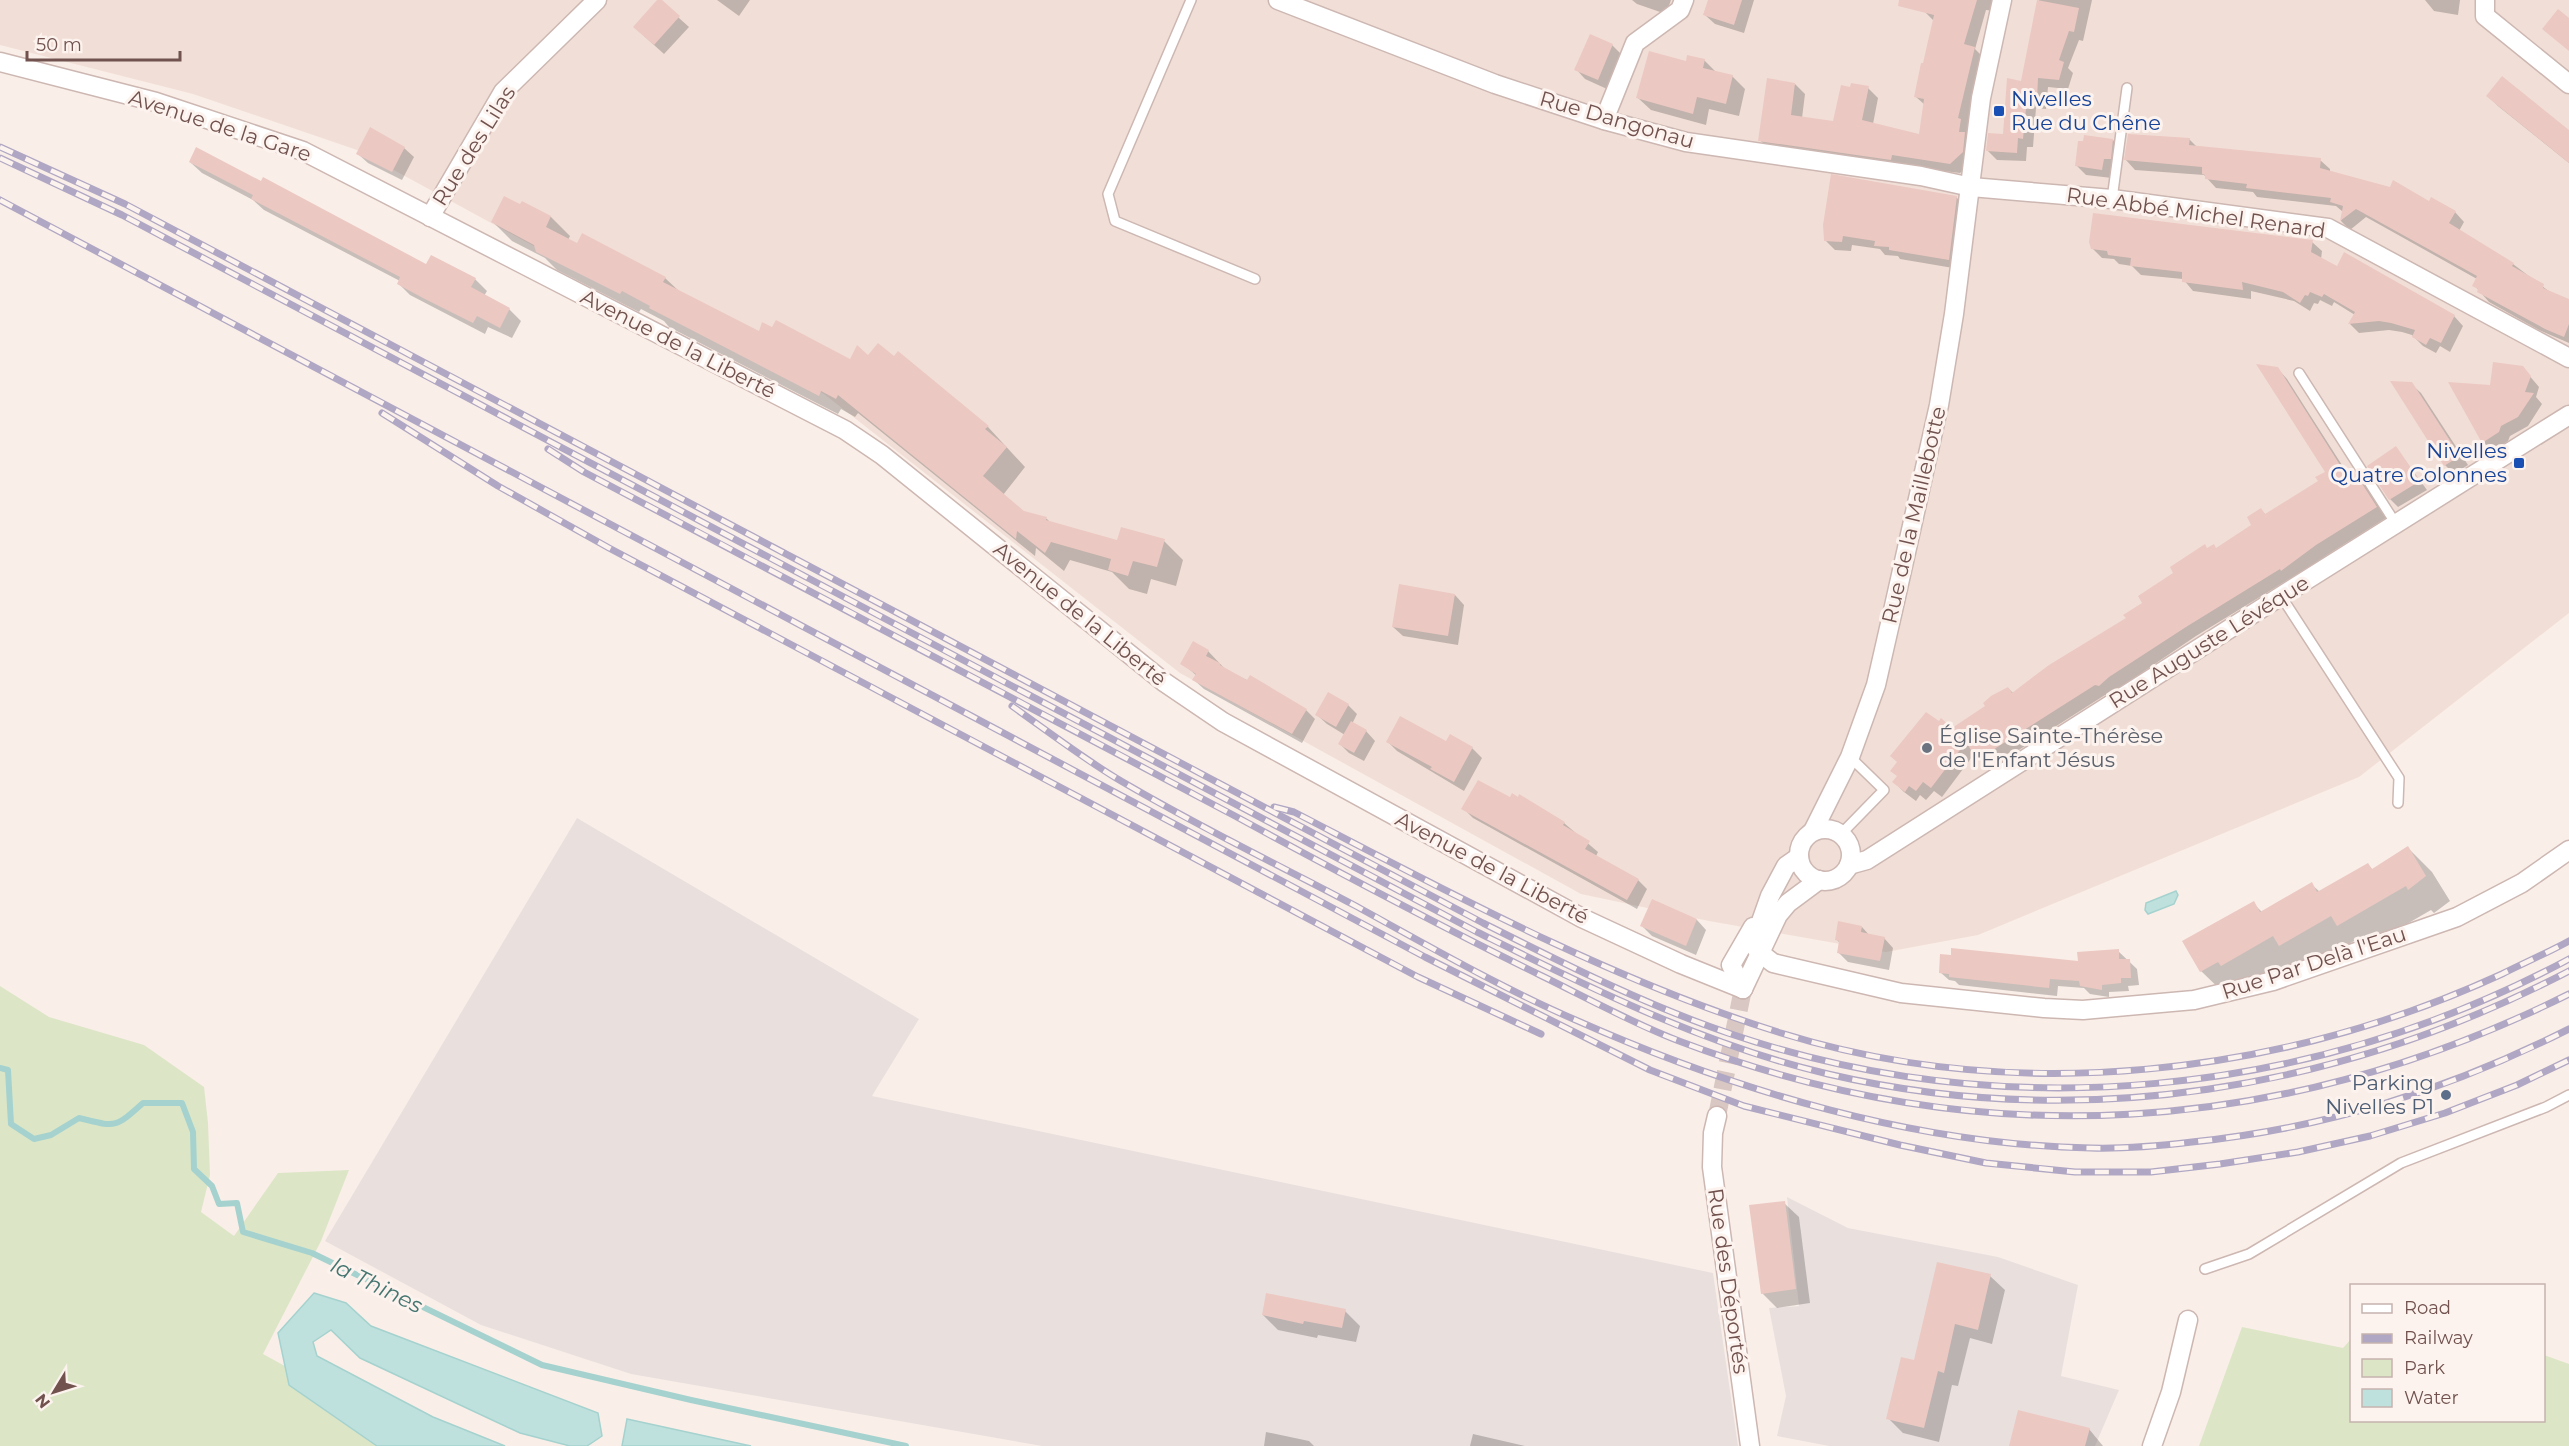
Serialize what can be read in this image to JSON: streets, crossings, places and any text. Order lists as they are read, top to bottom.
{
  "streets": {
    "street": [
      "Rue Dangonau",
      "Avenue de la Gare",
      "Rue des Lilas",
      "Rue Abbé Michel Renard",
      "Avenue de la Liberté",
      "Rue de la Maillebotte",
      "Rue Auguste Lévéque",
      "Rue Par Delà l'Eau",
      "Rue des Déportés"
    ]
  },
  "crossings": [
    ["Rue Dangonau", "Rue Abbé Michel Renard"],
    ["Rue Dangonau", "Rue de la Maillebotte"],
    ["Avenue de la Gare", "Rue des Lilas"],
    ["Avenue de la Gare", "Avenue de la Liberté"],
    ["Rue des Lilas", "Avenue de la Liberté"],
    ["Rue Abbé Michel Renard", "Rue de la Maillebotte"],
    ["Rue de la Maillebotte", "Rue Auguste Lévéque"]
  ],
  "water": ["la Thines"],
  "places": {
    "transit": ["Nivelles Rue du Chêne", "Nivelles Quatre Colonnes"],
    "other": ["Église Sainte-Thérèse de l'Enfant Jésus", "Parking Nivelles P1"]
  },
  "legend": [
    "Road",
    "Railway",
    "Park",
    "Water"
  ],
  "scale_bar": "50 m",
  "north": "bottom left"
}
